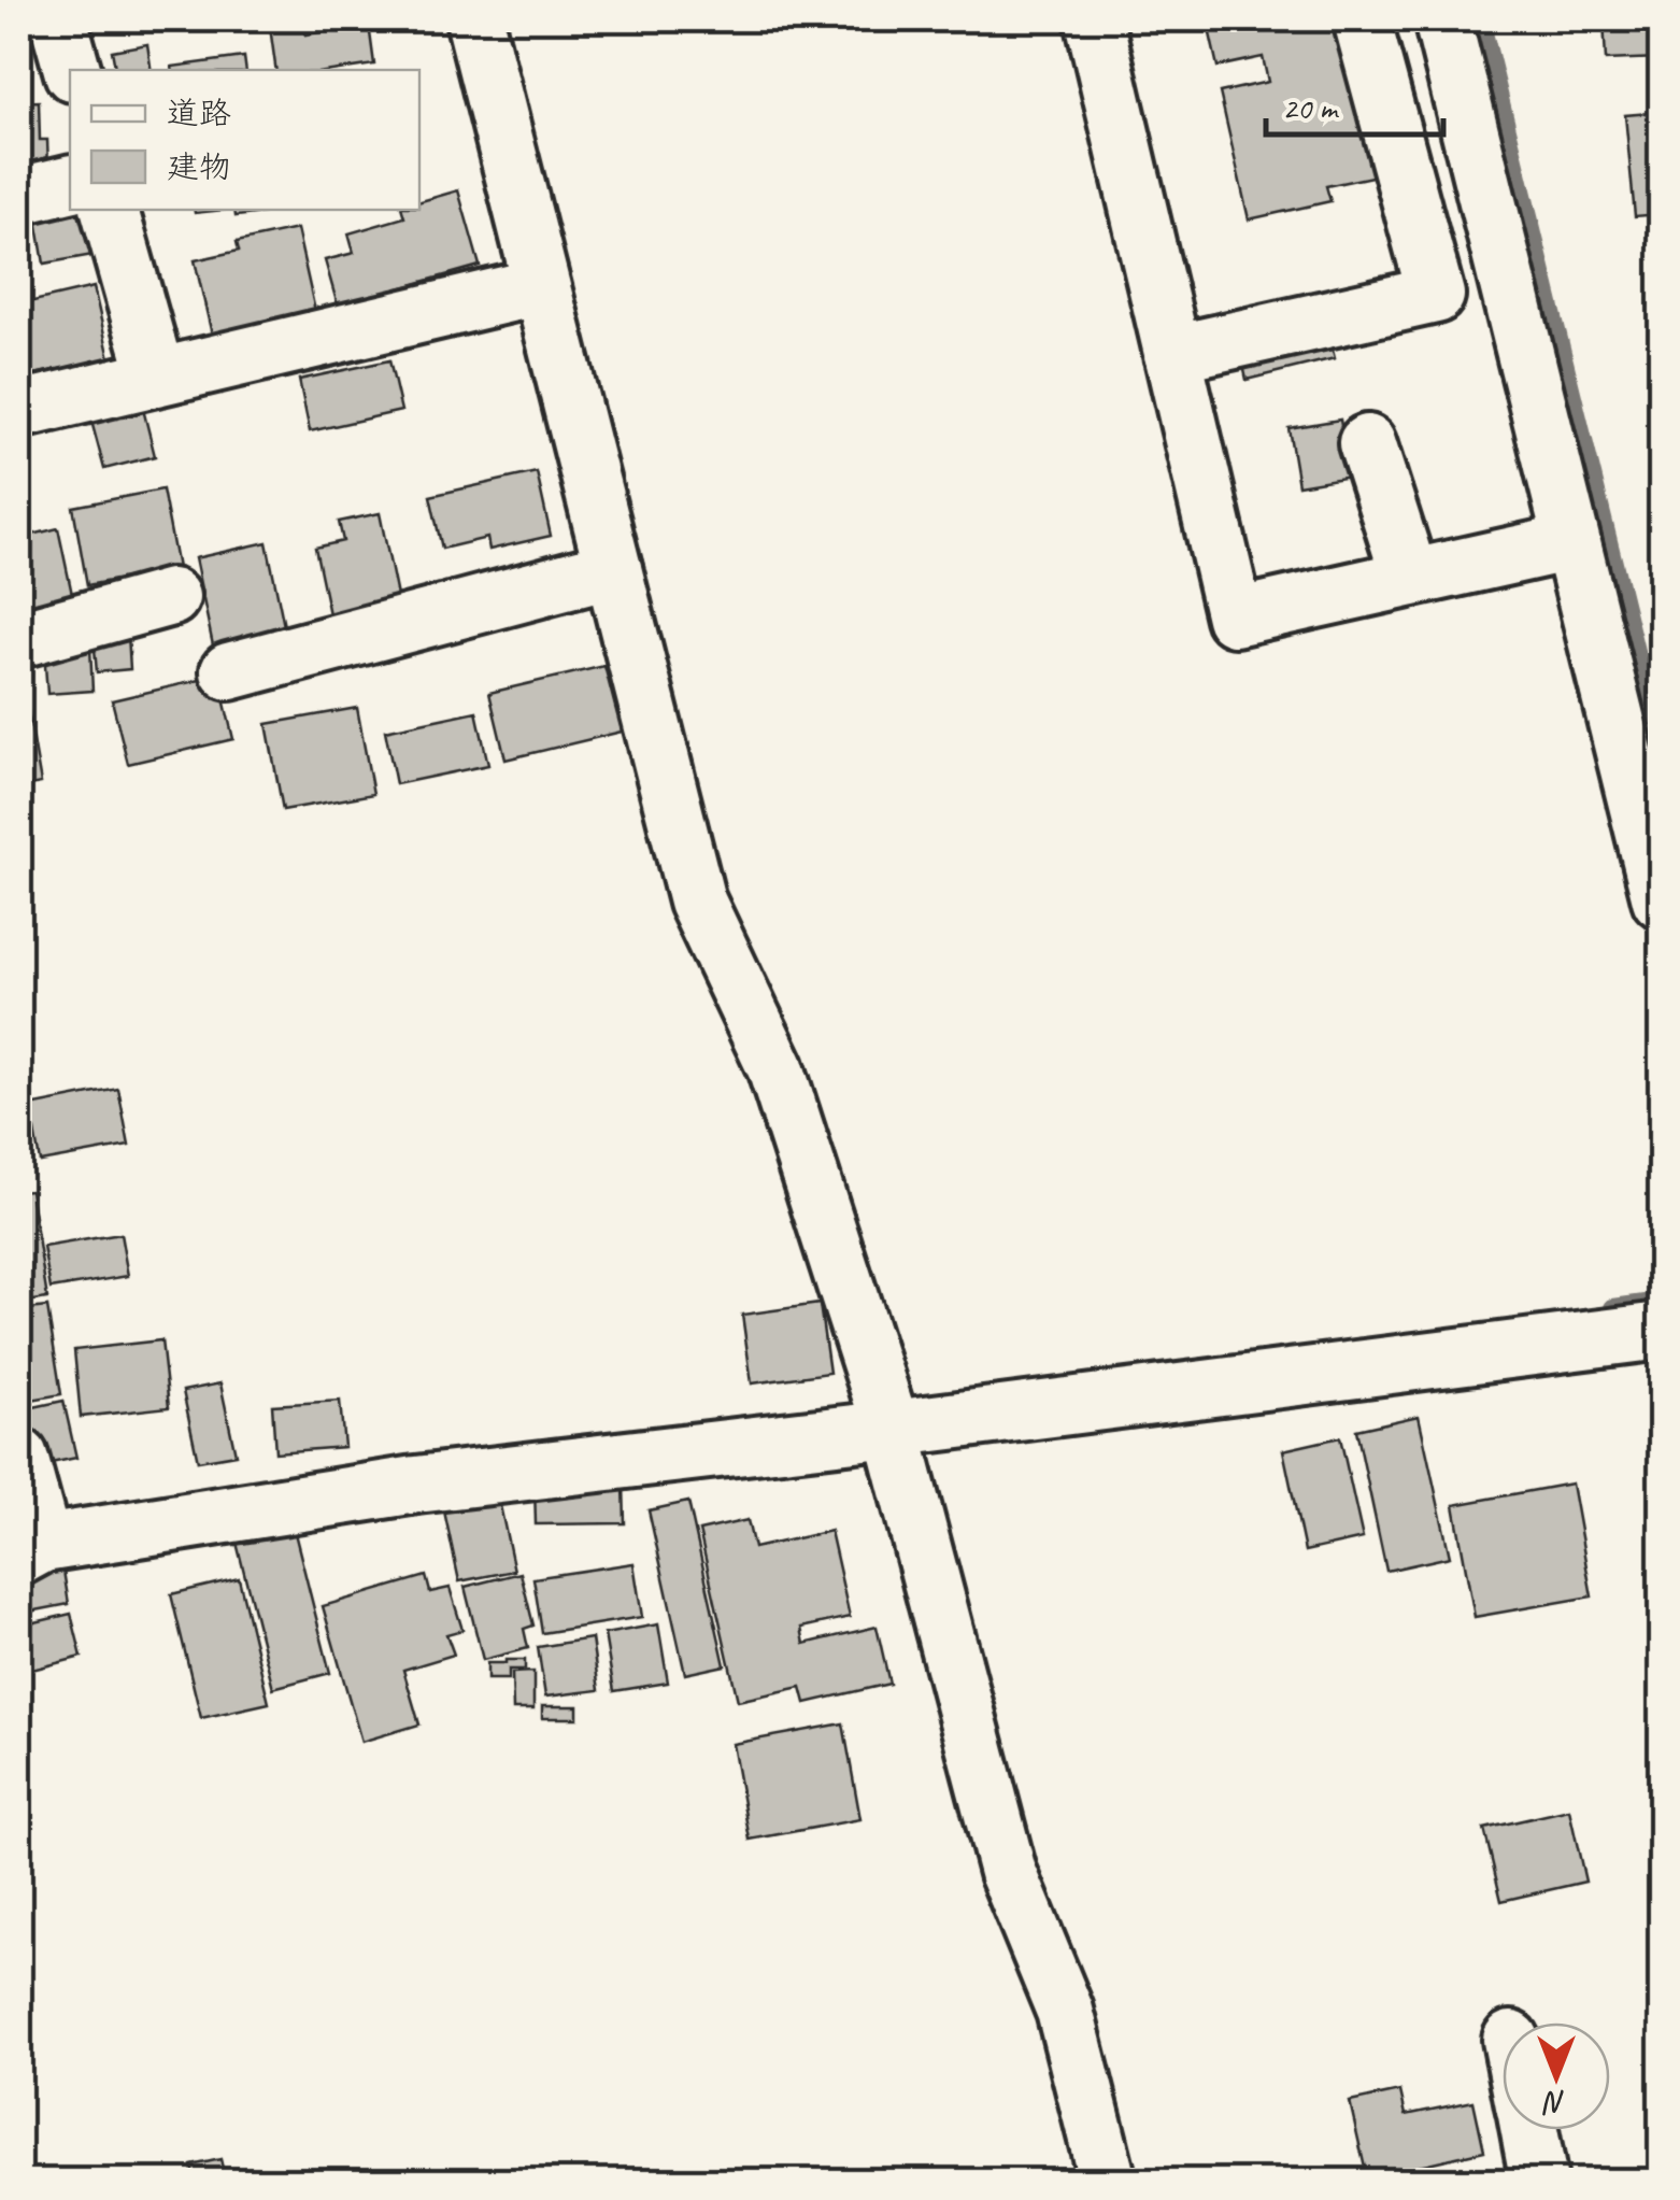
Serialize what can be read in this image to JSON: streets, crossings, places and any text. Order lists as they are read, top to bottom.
{
  "legend": ["道路", "建物"],
  "scale_bar": "20 m",
  "north": "bottom"
}
